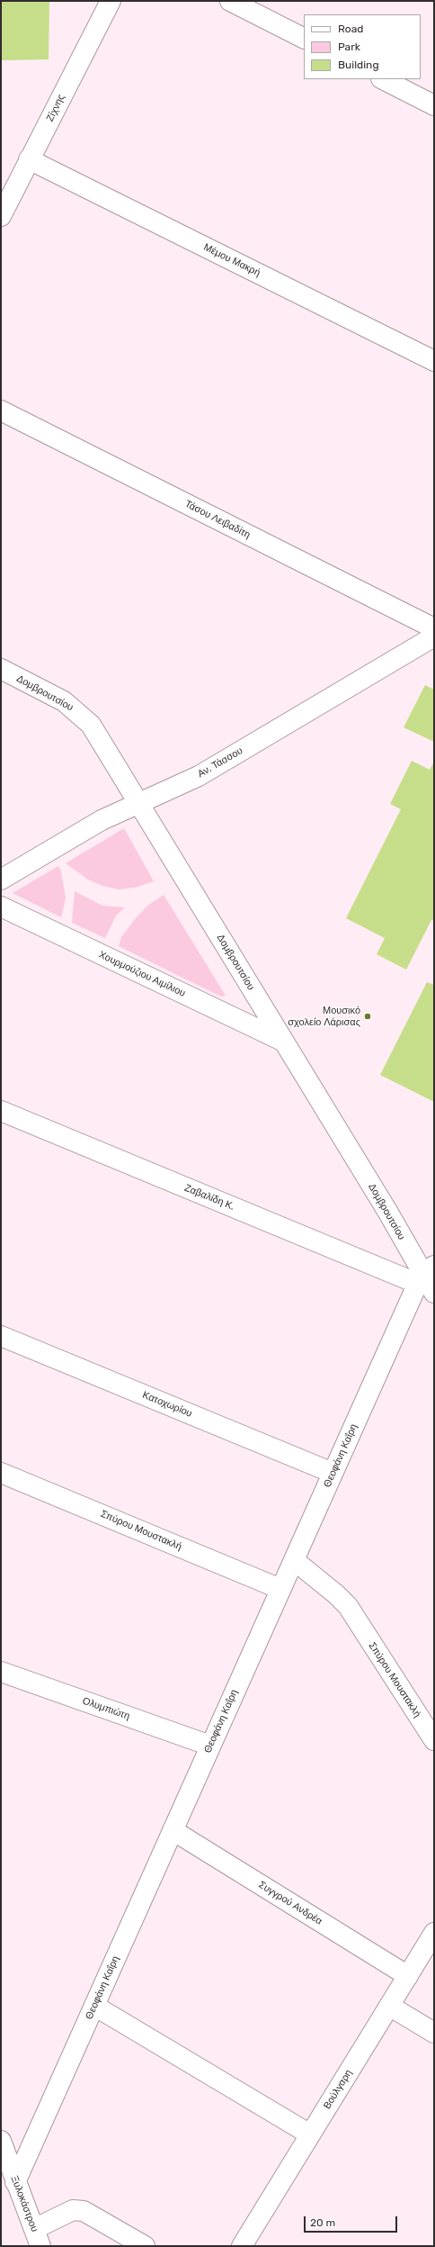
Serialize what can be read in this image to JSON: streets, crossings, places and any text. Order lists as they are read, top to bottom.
{
  "streets": {
    "street": [
      "Ζίχνης",
      "Μέμου Μακρή",
      "Τάσου Λειβαδίτη",
      "Δομβρουτσίου",
      "Αν. Τάσσου",
      "Χουρμούζιου Αιμίλιου",
      "Ζαβαλίδη Κ.",
      "Κατοχωρίου",
      "Θεοφάνη Καΐρη",
      "Σπύρου Μουστακλή",
      "Ολυμπιώτη",
      "Συγγρού Ανδρέα",
      "Βούλγαρη",
      "Ξυλοκάστρου"
    ]
  },
  "crossings": [
    ["Ζίχνης", "Μέμου Μακρή"],
    ["Δομβρουτσίου", "Αν. Τάσσου"],
    ["Δομβρουτσίου", "Χουρμούζιου Αιμίλιου"],
    ["Δομβρουτσίου", "Ζαβαλίδη Κ."],
    ["Δομβρουτσίου", "Θεοφάνη Καΐρη"],
    ["Ζαβαλίδη Κ.", "Θεοφάνη Καΐρη"],
    ["Κατοχωρίου", "Θεοφάνη Καΐρη"],
    ["Θεοφάνη Καΐρη", "Σπύρου Μουστακλή"],
    ["Θεοφάνη Καΐρη", "Ολυμπιώτη"],
    ["Θεοφάνη Καΐρη", "Συγγρού Ανδρέα"],
    ["Θεοφάνη Καΐρη", "Ξυλοκάστρου"],
    ["Συγγρού Ανδρέα", "Βούλγαρη"]
  ],
  "places": ["Μουσικό σχολείο Λάρισας"],
  "legend": ["Road", "Park", "Building"],
  "scale_bar": "20 m"
}
